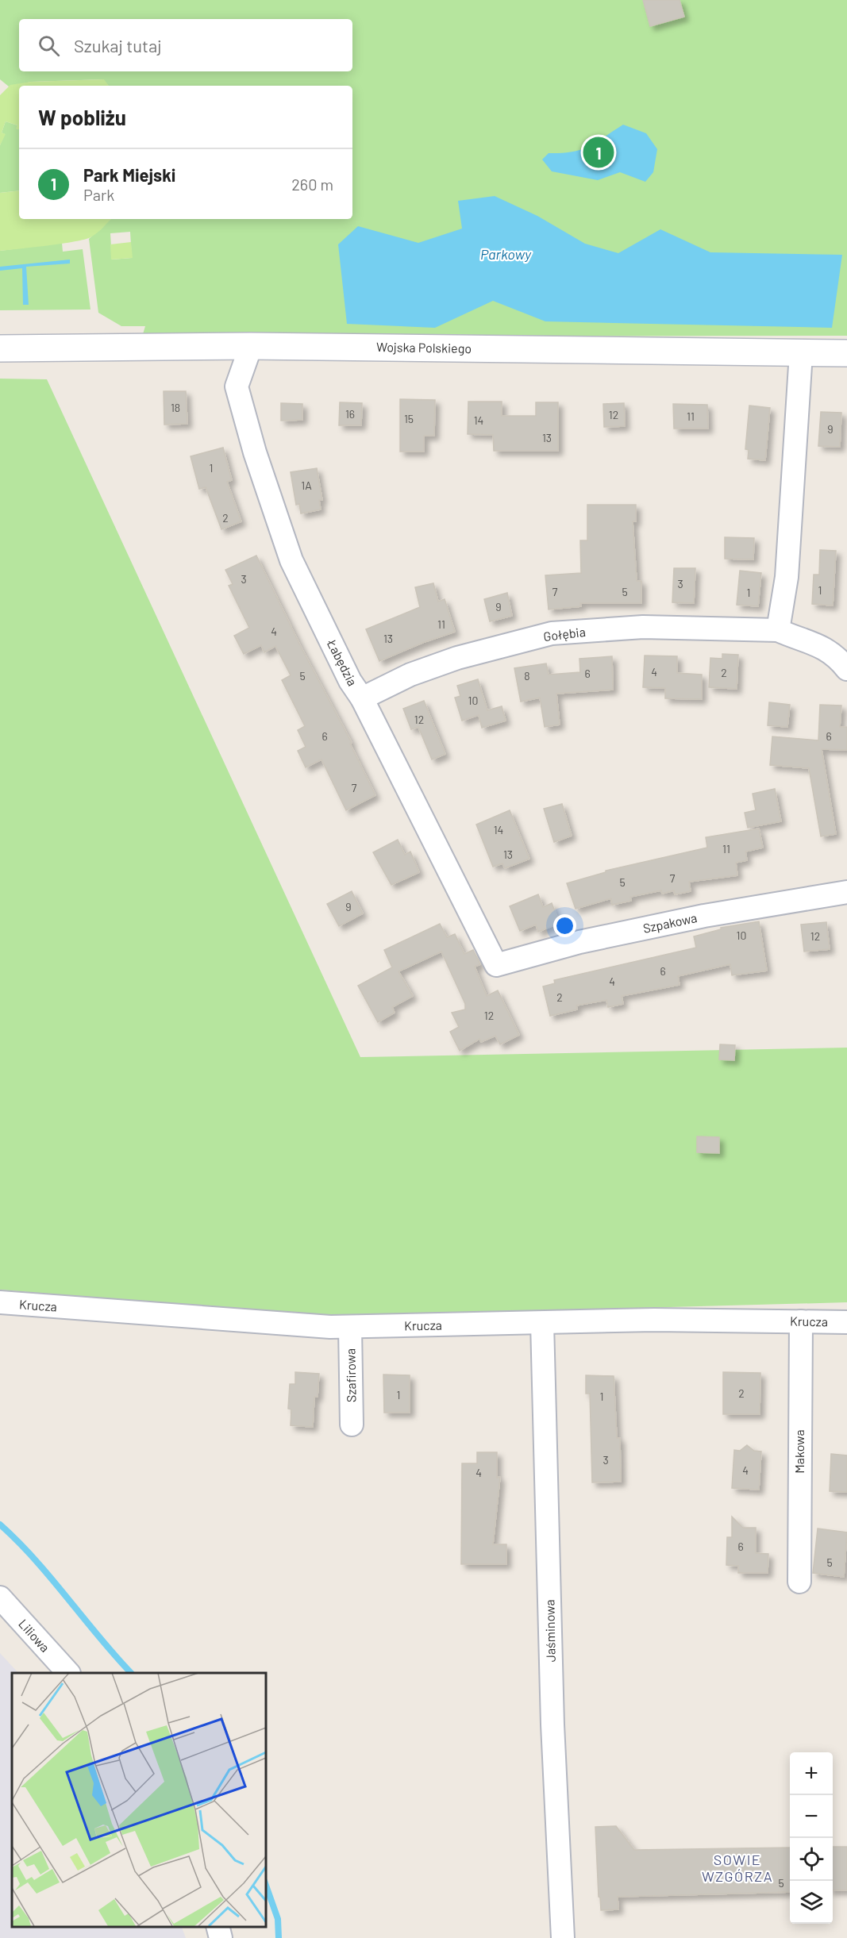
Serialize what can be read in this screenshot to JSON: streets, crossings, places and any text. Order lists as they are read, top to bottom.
{
  "streets": {
    "street": [
      "Wojska Polskiego",
      "Gołębia",
      "Łabędzia",
      "Szpakowa",
      "Krucza",
      "Szafirowa",
      "Makowa",
      "Jaśminowa",
      "Liliowa"
    ]
  },
  "crossings": [
    ["Wojska Polskiego", "Łabędzia"],
    ["Gołębia", "Łabędzia"],
    ["Łabędzia", "Szpakowa"],
    ["Krucza", "Szafirowa"],
    ["Krucza", "Makowa"],
    ["Krucza", "Jaśminowa"]
  ],
  "districts": ["SOWIE WZGÓRZA"],
  "water": ["Parkowy"],
  "house_numbers": [
    "18",
    "16",
    "12",
    "11",
    "15",
    "14",
    "9",
    "13",
    "1",
    "1A",
    "2",
    "3",
    "3",
    "1",
    "7",
    "5",
    "1",
    "9",
    "11",
    "4",
    "13",
    "4",
    "2",
    "6",
    "5",
    "8",
    "10",
    "12",
    "6",
    "6",
    "7",
    "14",
    "11",
    "13",
    "7",
    "5",
    "9",
    "10",
    "12",
    "6",
    "4",
    "2",
    "12",
    "2",
    "1",
    "1",
    "3",
    "4",
    "4",
    "6",
    "5",
    "5"
  ],
  "page": {
    "search": "Szukaj tutaj",
    "heading": "W pobliżu",
    "pins": "1",
    "list": [
      {
        "mark": "1",
        "name": "Park Miejski",
        "note": "Park",
        "value": "260 m"
      }
    ],
    "map_buttons": ["+", "−"]
  }
}
